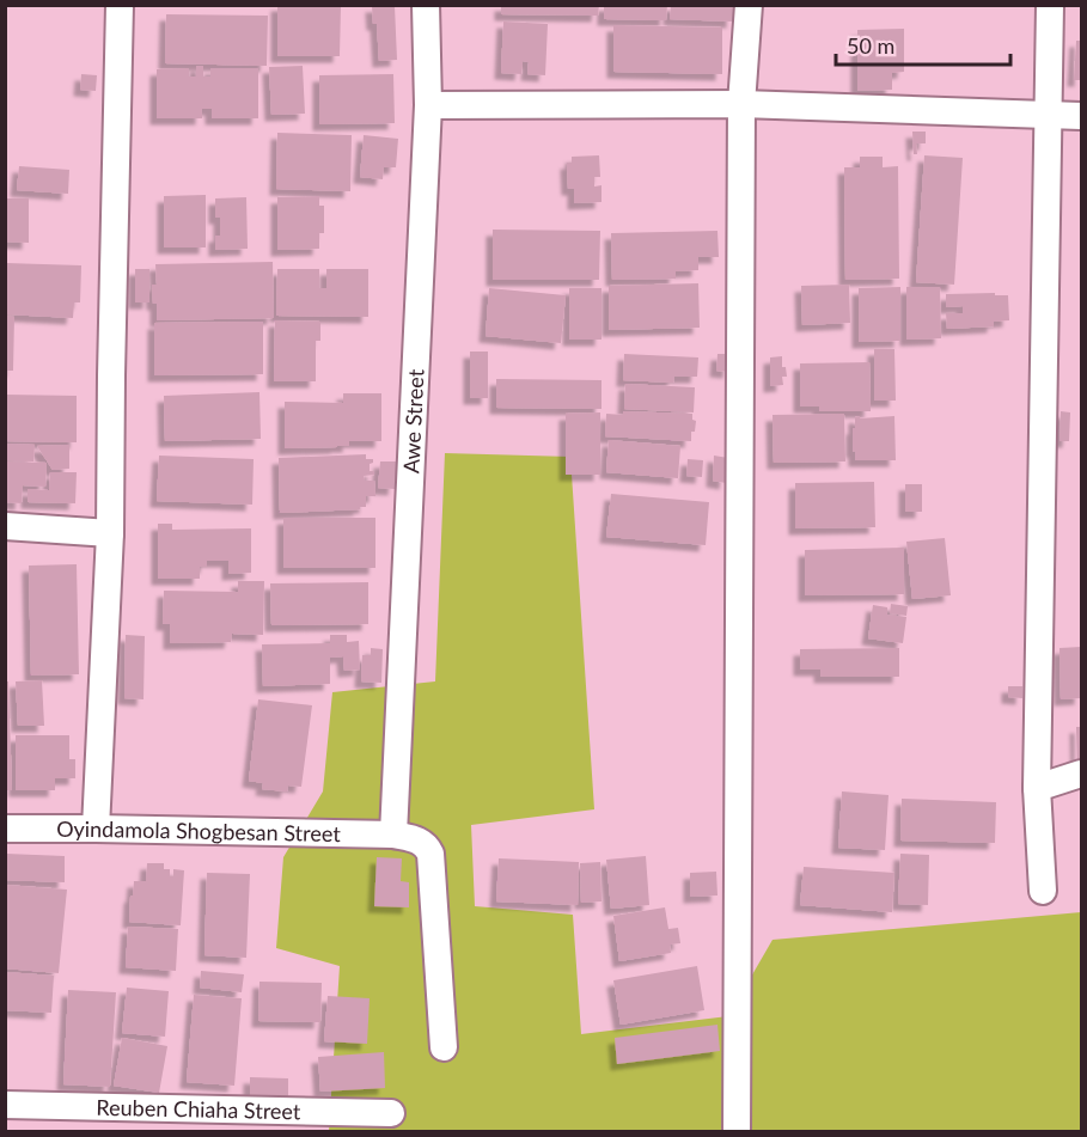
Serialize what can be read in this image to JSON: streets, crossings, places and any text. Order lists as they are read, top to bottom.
{
  "streets": {
    "street": ["Awe Street", "Oyindamola Shogbesan Street", "Reuben Chiaha Street"]
  },
  "crossings": [
    ["Awe Street", "Oyindamola Shogbesan Street"]
  ],
  "scale_bar": "50 m"
}
